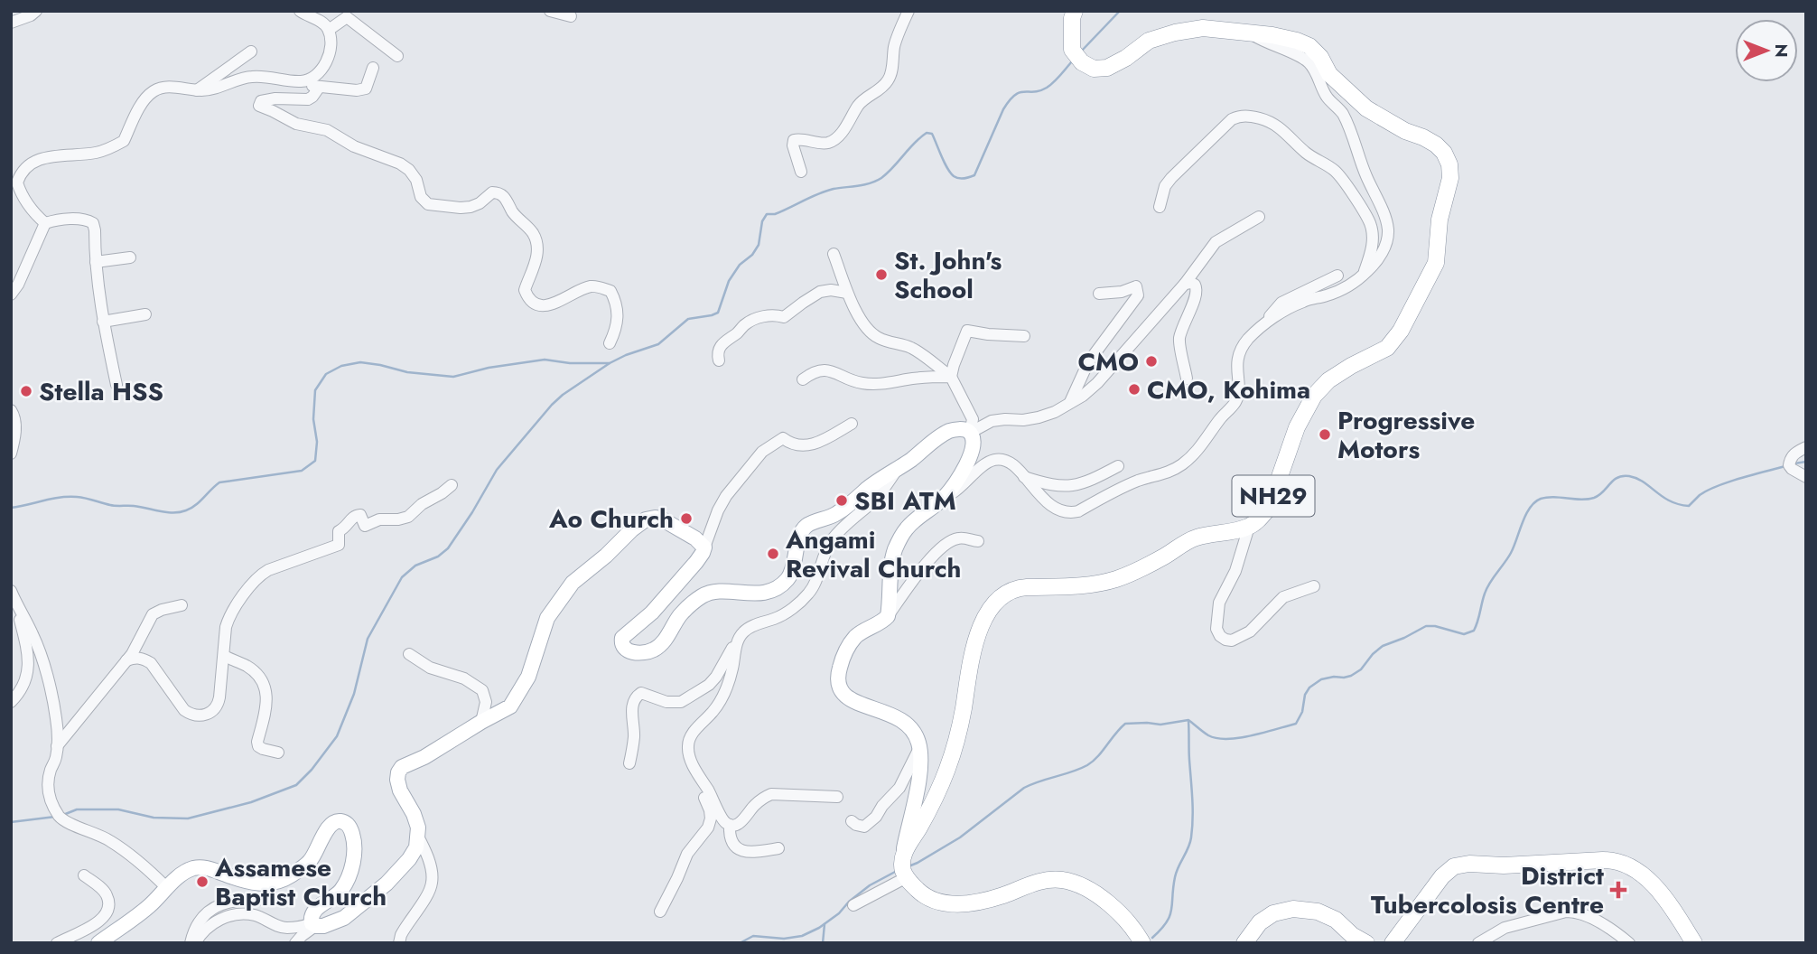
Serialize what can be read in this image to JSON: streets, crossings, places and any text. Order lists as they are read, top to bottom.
{
  "streets": {
    "highway": ["NH29"]
  },
  "places": {
    "other": [
      "St. John's School",
      "CMO",
      "CMO, Kohima",
      "Stella HSS",
      "Progressive Motors",
      "SBI ATM",
      "Ao Church",
      "Angami Revival Church",
      "Assamese Baptist Church"
    ],
    "health": ["District Tubercolosis Centre"]
  },
  "north": "right"
}
